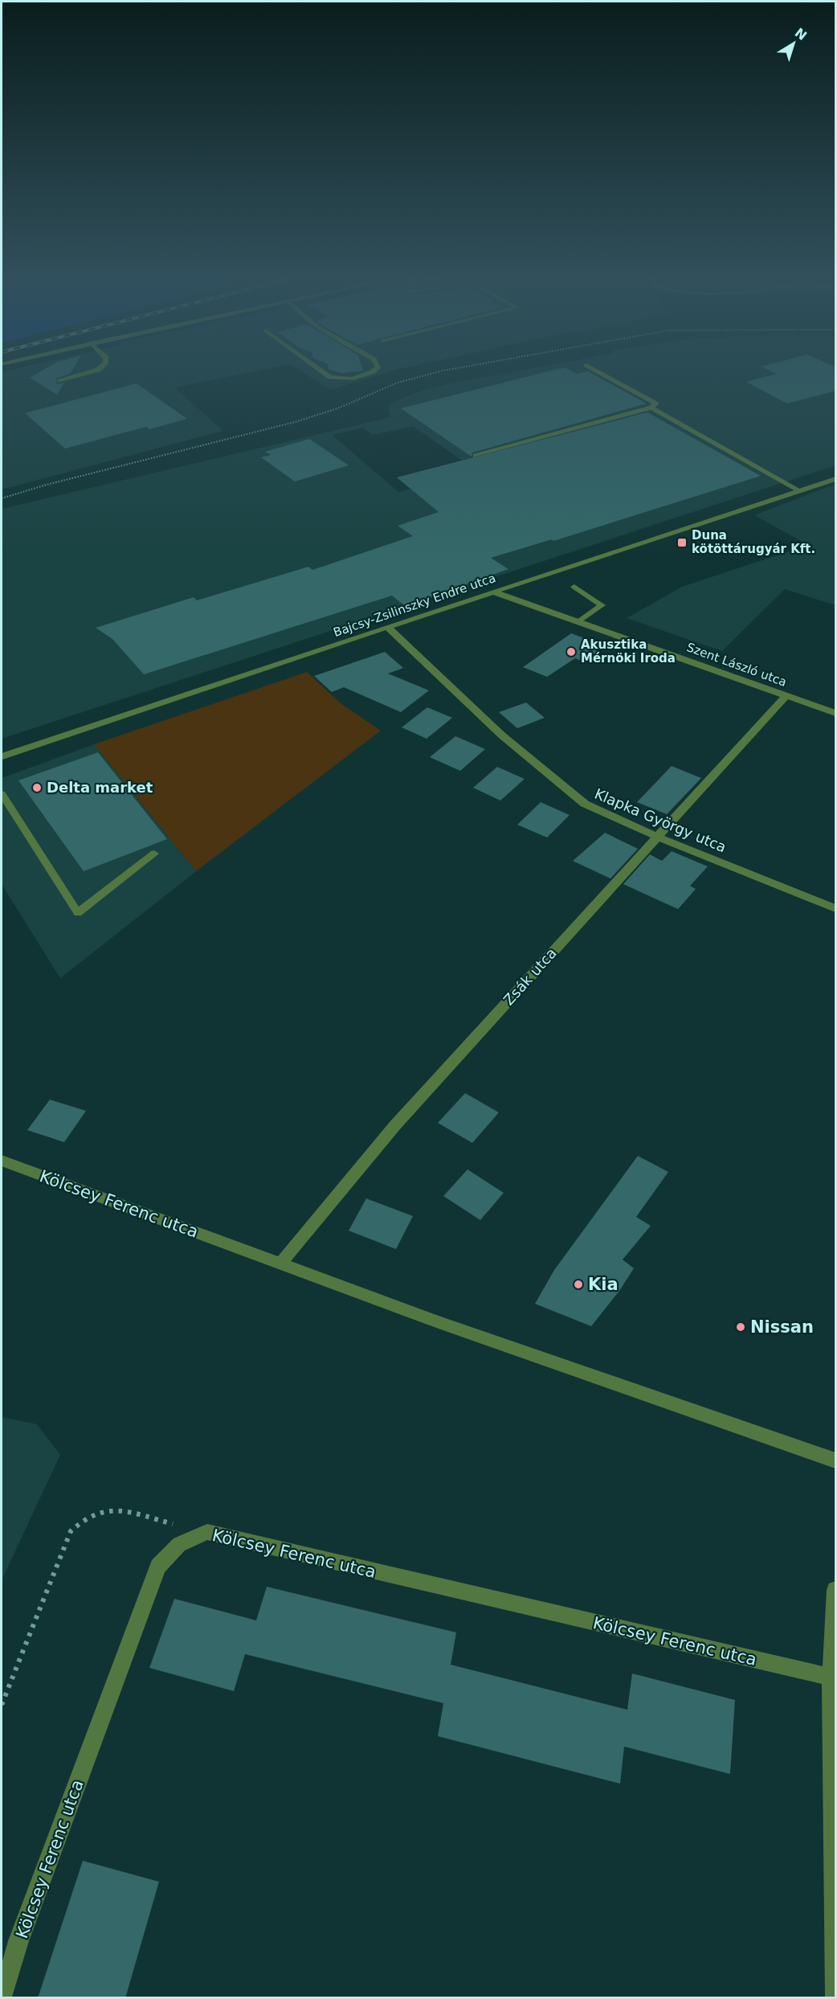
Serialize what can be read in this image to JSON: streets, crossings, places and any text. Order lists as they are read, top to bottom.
{
  "streets": {
    "street": [
      "Bajcsy-Zsilinszky Endre utca",
      "Szent László utca",
      "Klapka György utca",
      "Zsák utca",
      "Kölcsey Ferenc utca"
    ]
  },
  "crossings": [
    ["Bajcsy-Zsilinszky Endre utca", "Szent László utca"],
    ["Bajcsy-Zsilinszky Endre utca", "Klapka György utca"],
    ["Szent László utca", "Zsák utca"],
    ["Klapka György utca", "Zsák utca"],
    ["Zsák utca", "Kölcsey Ferenc utca"]
  ],
  "places": {
    "transit": ["Duna kötöttárugyár Kft."],
    "other": [
      "Akusztika Mérnöki Iroda",
      "Delta market",
      "Kia",
      "Nissan"
    ]
  },
  "north": "top right"
}
